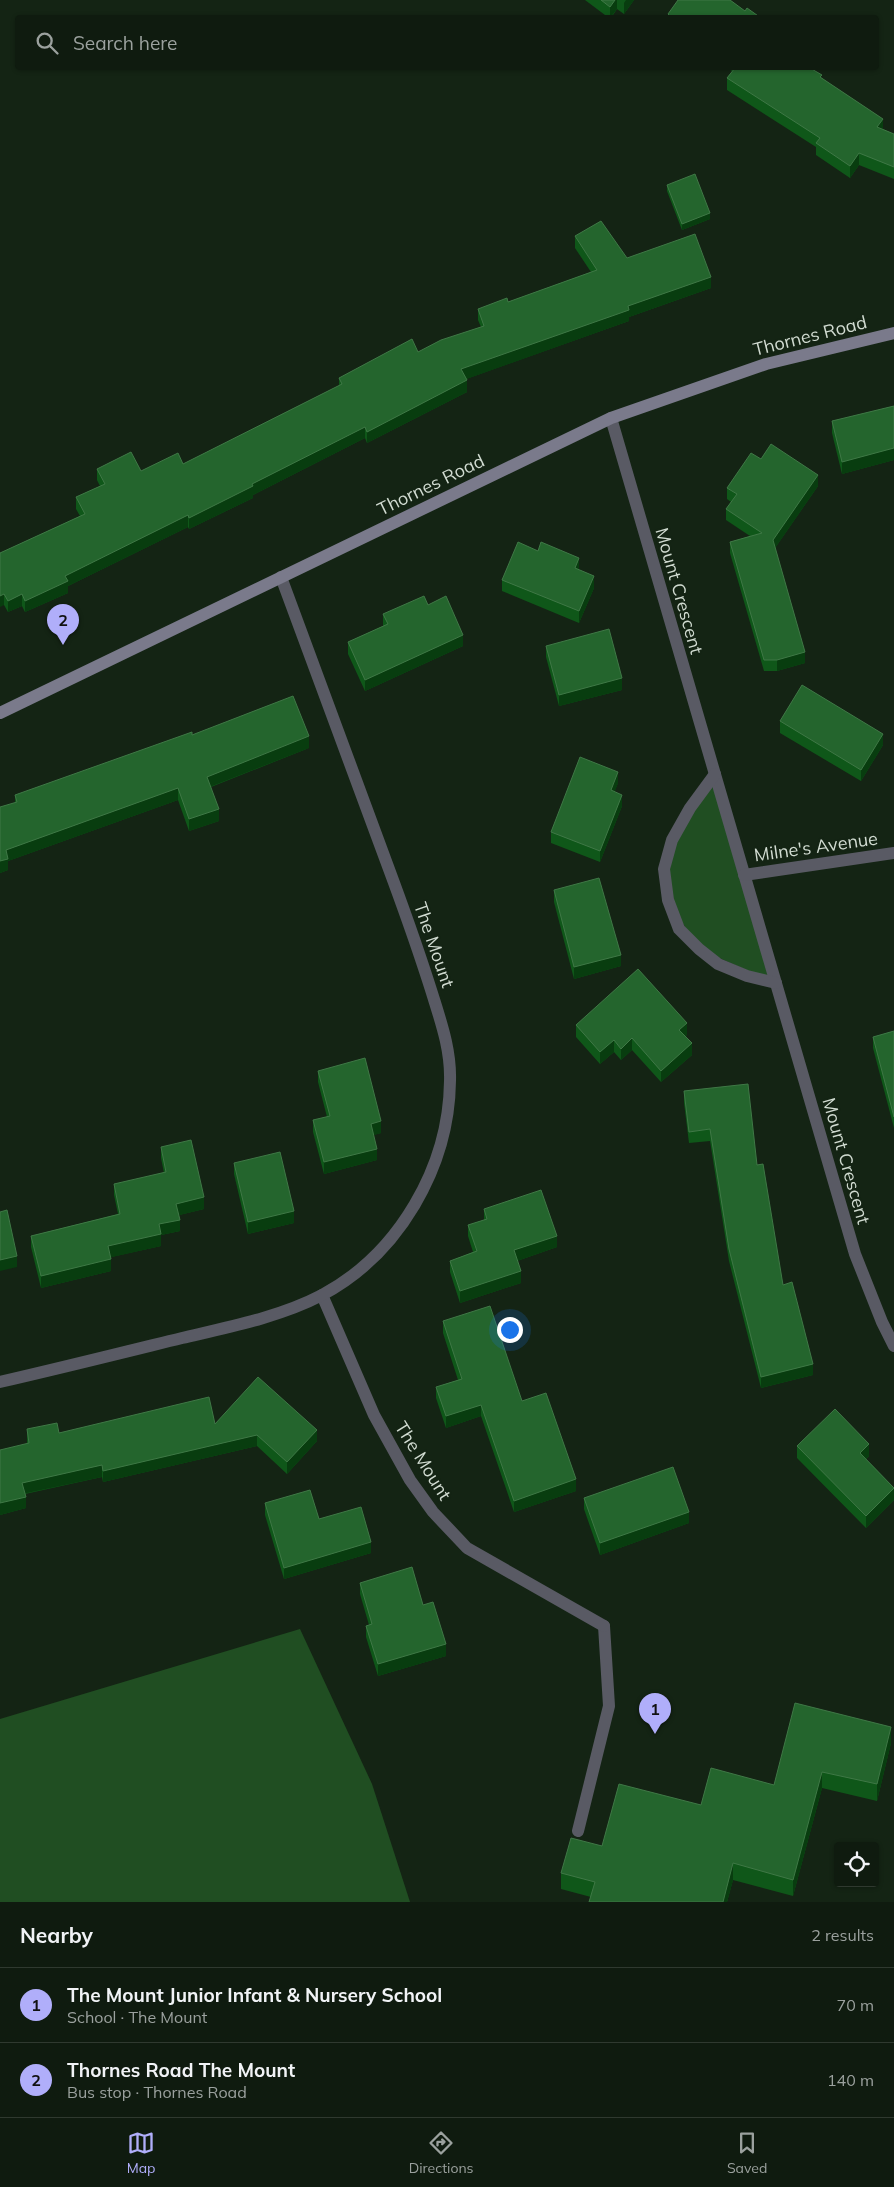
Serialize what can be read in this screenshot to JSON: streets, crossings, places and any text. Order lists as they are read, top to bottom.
{
  "streets": {
    "street": [
      "Thornes Road",
      "Mount Crescent",
      "Milne's Avenue",
      "The Mount"
    ]
  },
  "crossings": [
    ["Thornes Road", "Mount Crescent"],
    ["Thornes Road", "The Mount"],
    ["Mount Crescent", "Milne's Avenue"]
  ],
  "page": {
    "search": "Search here",
    "pins": ["2", "1"],
    "heading": ["Nearby", "2 results"],
    "list": [
      {
        "mark": "1",
        "name": "The Mount Junior Infant & Nursery School",
        "note": "School · The Mount",
        "value": "70 m"
      },
      {
        "mark": "2",
        "name": "Thornes Road The Mount",
        "note": "Bus stop · Thornes Road",
        "value": "140 m"
      }
    ],
    "nav": ["Map", "Directions", "Saved"]
  }
}
